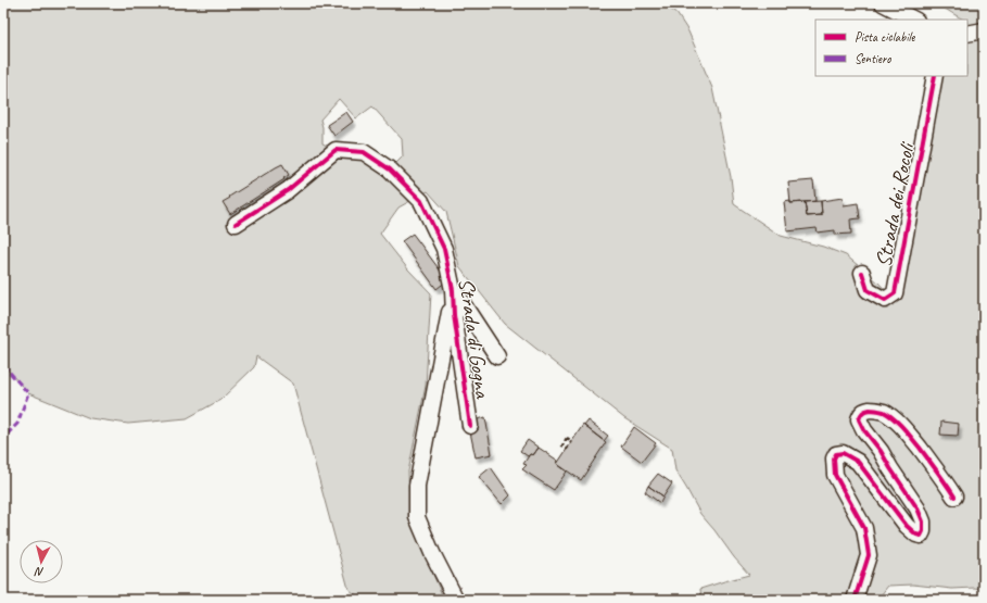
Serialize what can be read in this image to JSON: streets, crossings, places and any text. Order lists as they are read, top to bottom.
{
  "streets": {
    "street": ["Strada dei Rocoli", "Strada di Gogna"]
  },
  "legend": ["Pista ciclabile", "Sentiero"],
  "north": "bottom"
}
